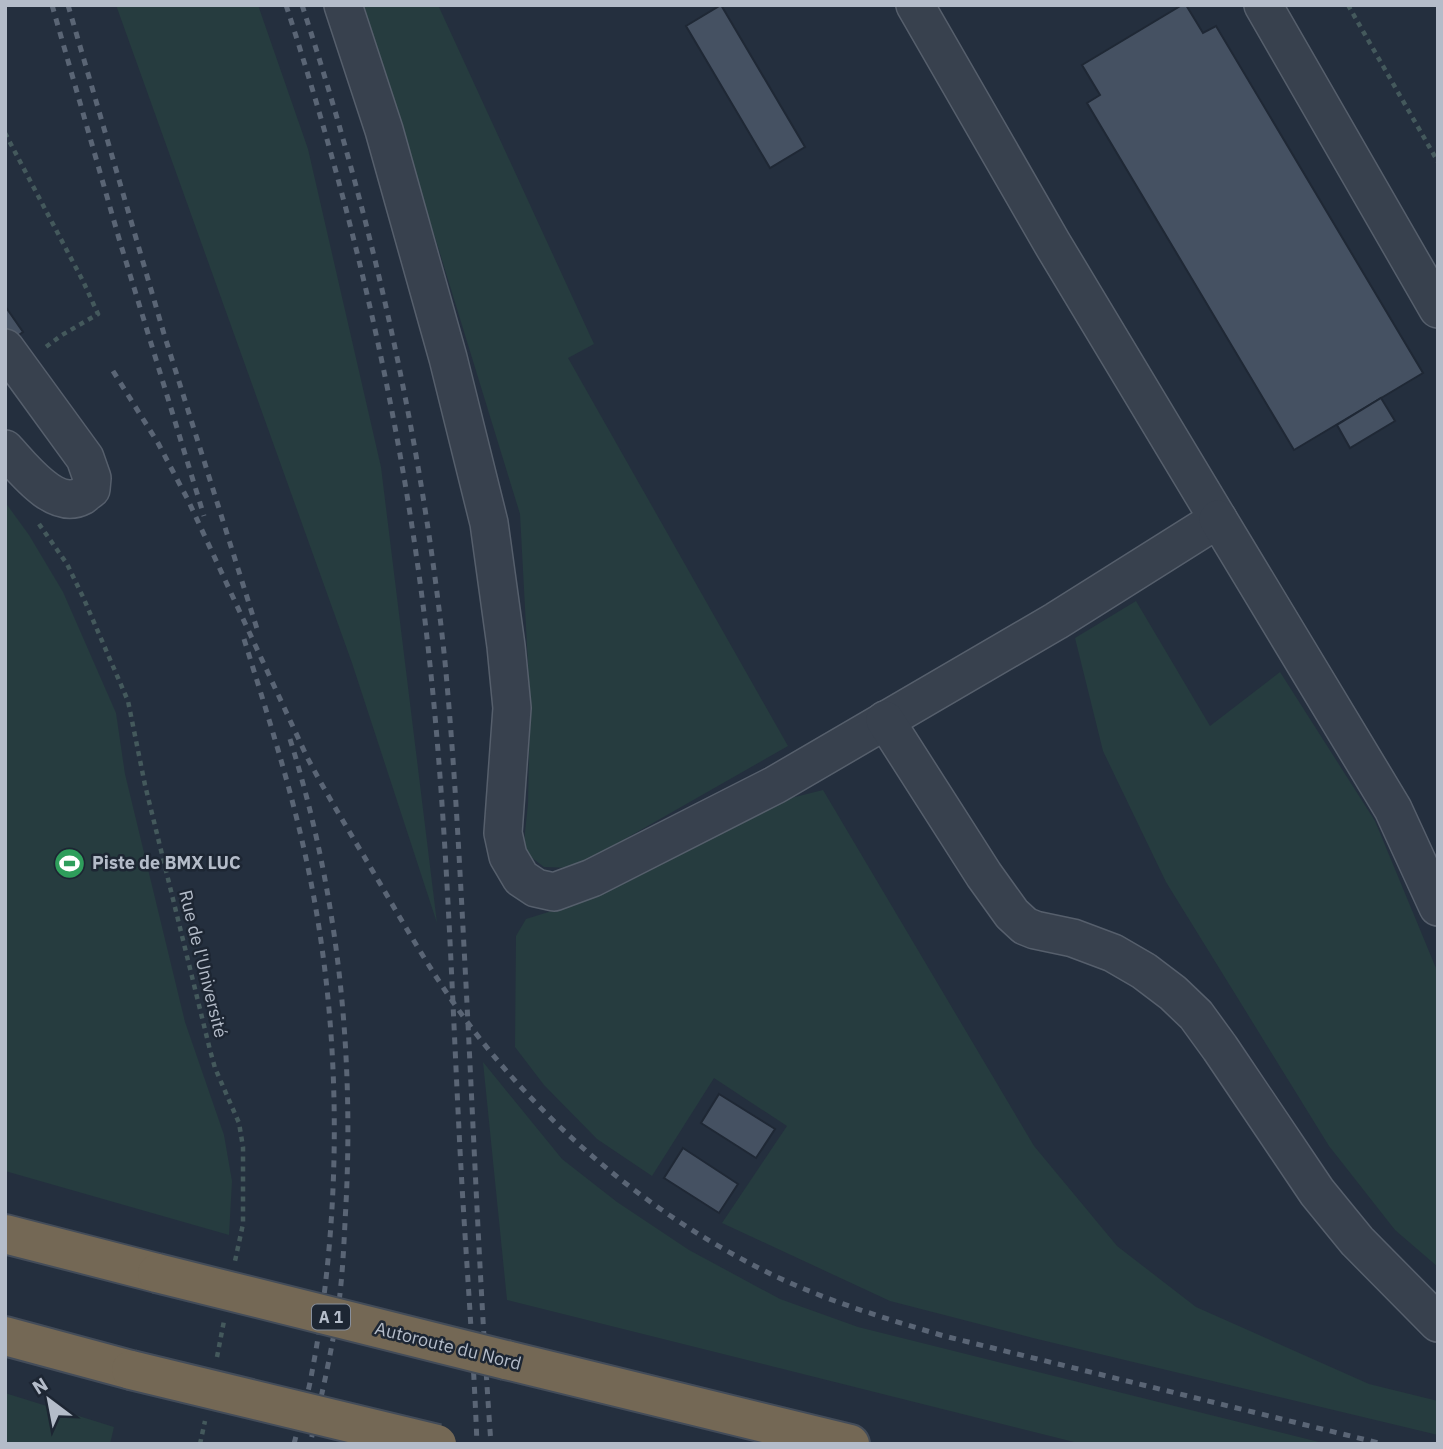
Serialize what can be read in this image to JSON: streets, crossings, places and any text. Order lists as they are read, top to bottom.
{
  "streets": {
    "highway": ["A 1", "Autoroute du Nord"],
    "path": ["Rue de l'Université"]
  },
  "places": {
    "sports": ["Piste de BMX LUC"]
  },
  "north": "top left"
}
